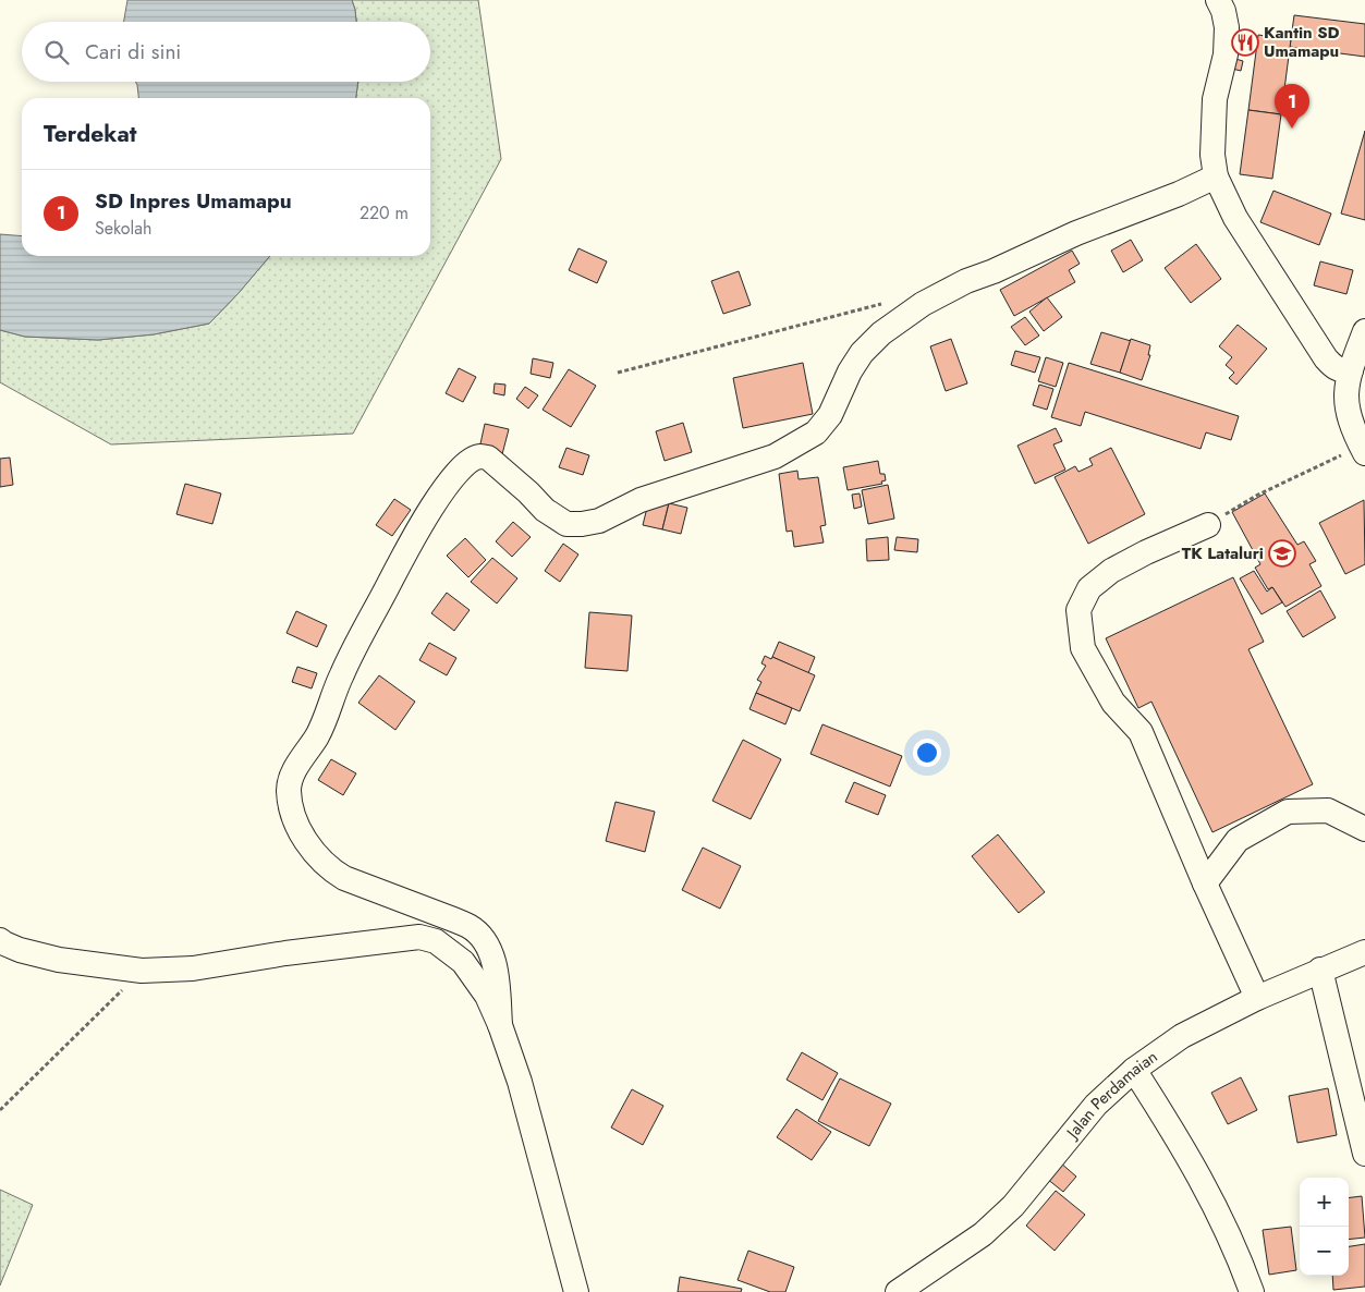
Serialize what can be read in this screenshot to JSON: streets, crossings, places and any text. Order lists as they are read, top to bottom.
{
  "streets": {
    "street": ["Jalan Perdamaian"]
  },
  "places": {
    "restaurant": ["Kantin SD Umamapu"],
    "school or university": ["TK Lataluri"]
  },
  "page": {
    "search": "Cari di sini",
    "pins": "1",
    "heading": "Terdekat",
    "list": [
      {
        "mark": "1",
        "name": "SD Inpres Umamapu",
        "note": "Sekolah",
        "value": "220 m"
      }
    ],
    "map_buttons": ["+", "−"]
  }
}
